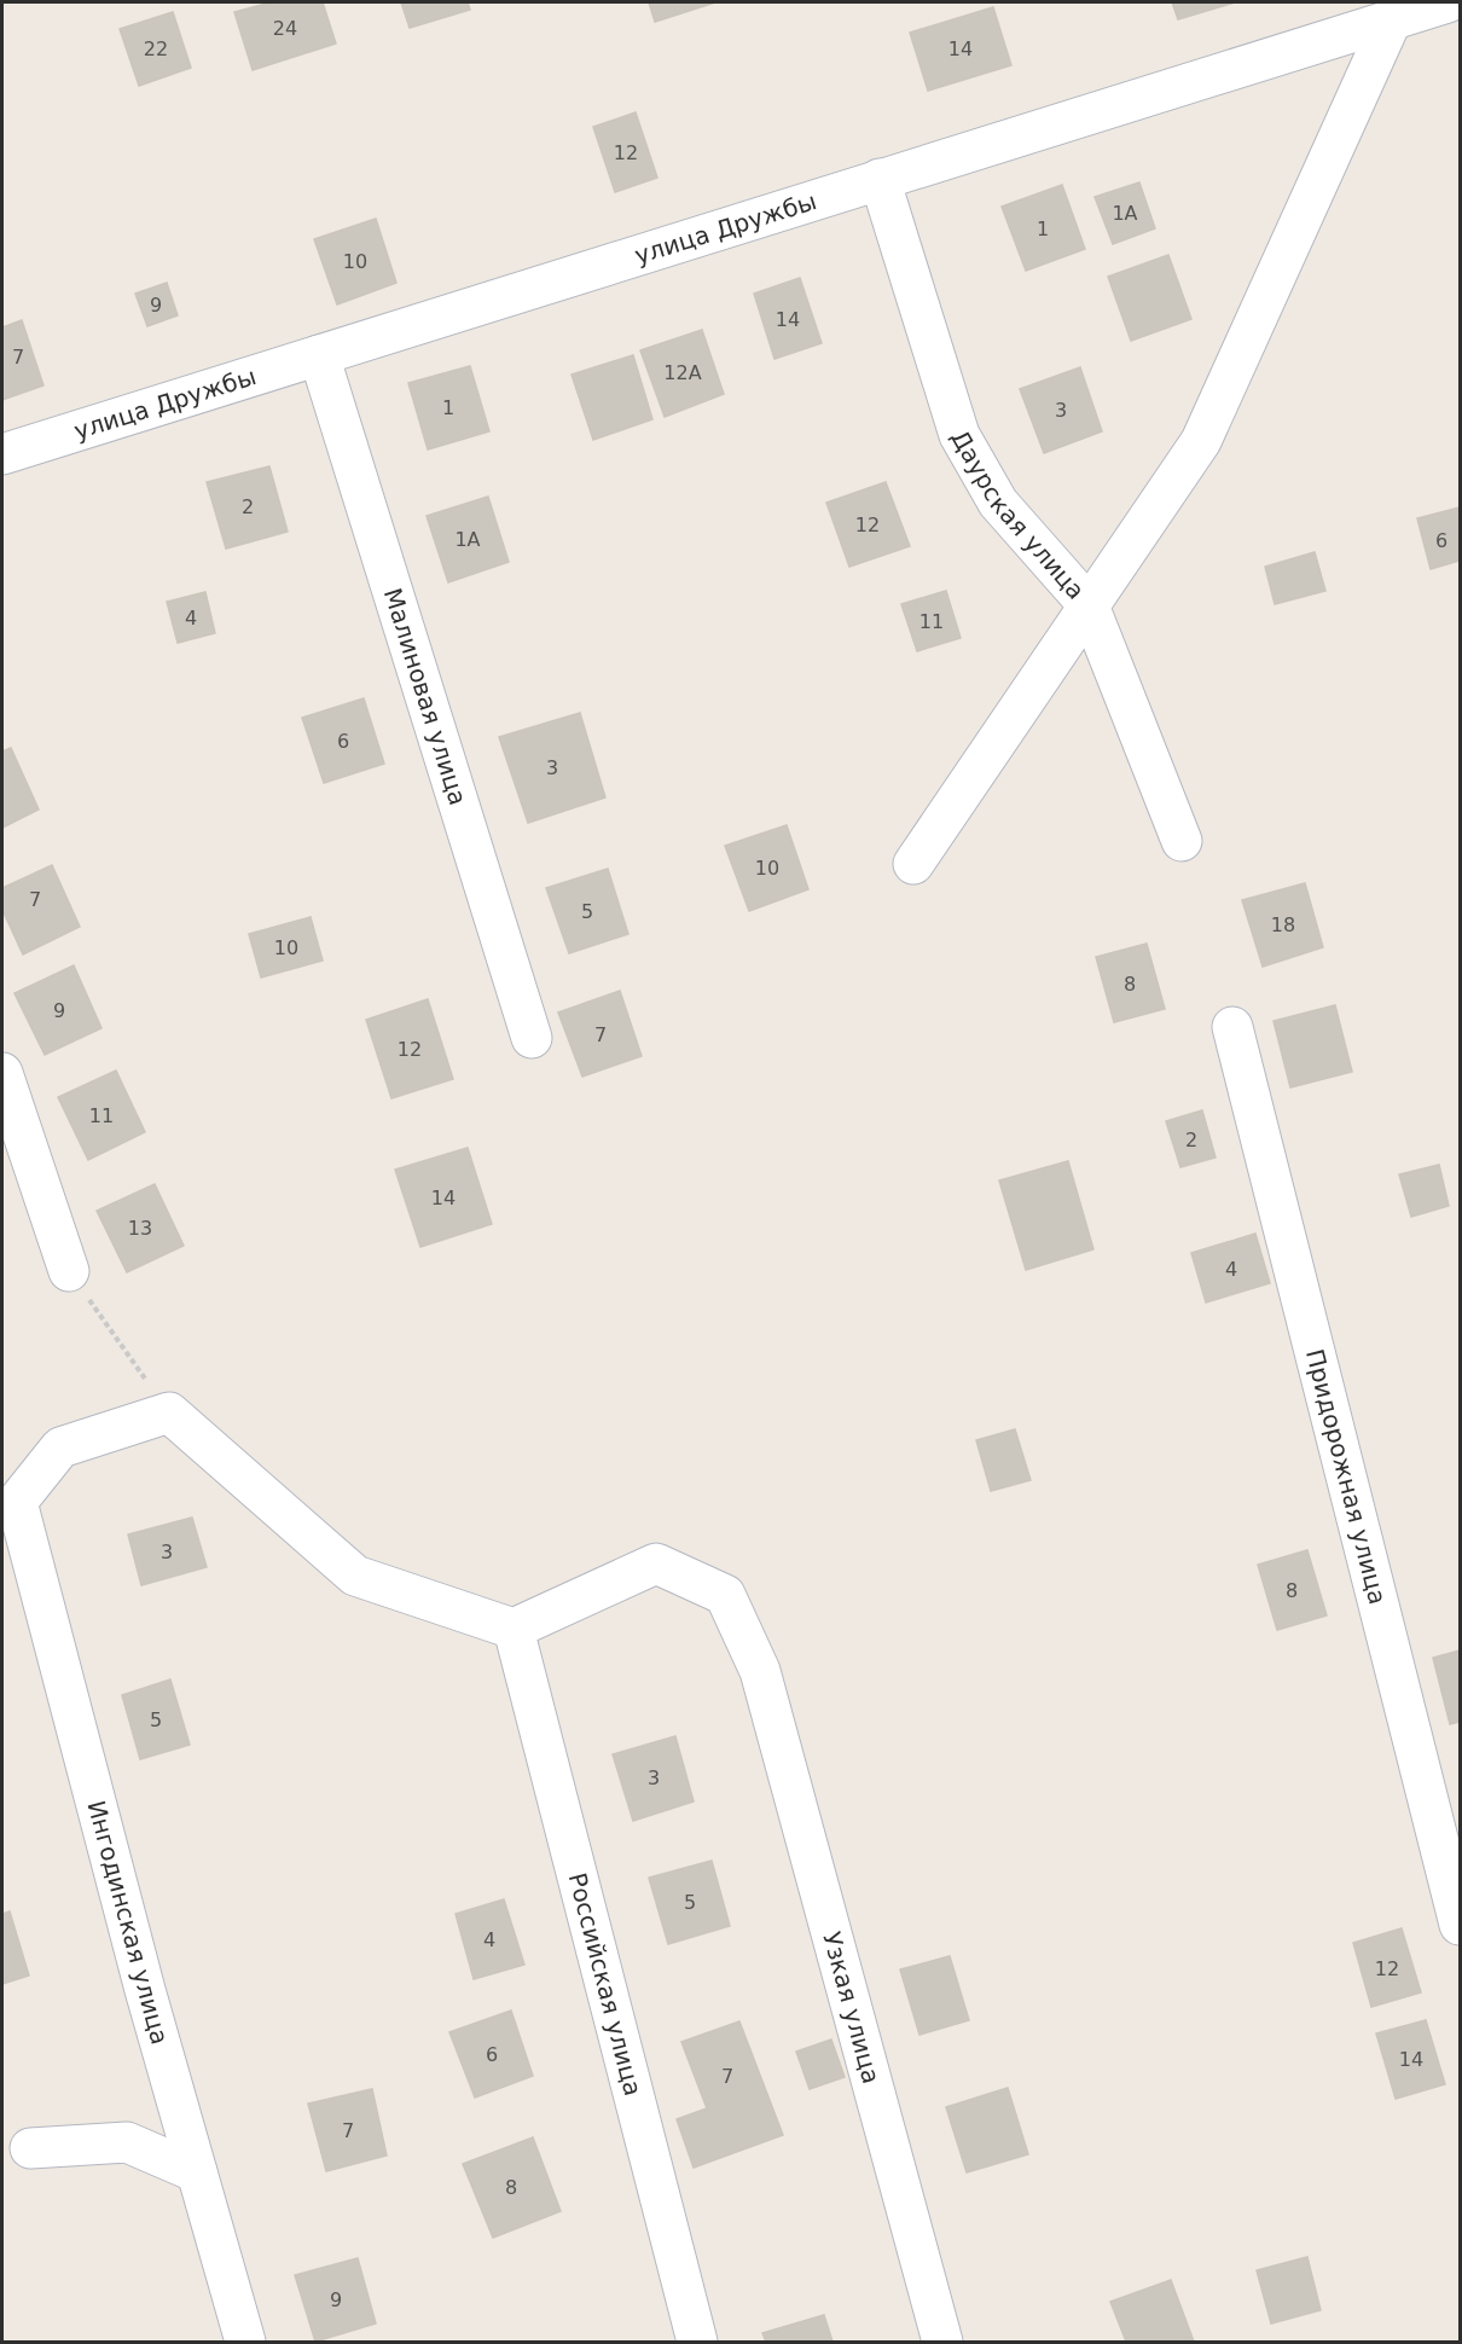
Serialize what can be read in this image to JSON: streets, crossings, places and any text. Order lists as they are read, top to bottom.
{
  "streets": {
    "street": [
      "улица Дружбы",
      "Даурская улица",
      "Малиновая улица",
      "Придорожная улица",
      "Ингодинская улица",
      "Российская улица",
      "Узкая улица"
    ]
  },
  "crossings": [
    ["улица Дружбы", "Даурская улица"],
    ["улица Дружбы", "Малиновая улица"],
    ["Российская улица", "Узкая улица"]
  ],
  "house_numbers": [
    "24",
    "22",
    "14",
    "12",
    "1А",
    "1",
    "10",
    "9",
    "14",
    "7",
    "12А",
    "1",
    "3",
    "2",
    "12",
    "1А",
    "6",
    "4",
    "11",
    "6",
    "3",
    "10",
    "7",
    "5",
    "18",
    "10",
    "8",
    "9",
    "7",
    "12",
    "11",
    "2",
    "14",
    "13",
    "4",
    "3",
    "8",
    "5",
    "3",
    "5",
    "4",
    "12",
    "6",
    "14",
    "7",
    "7",
    "8",
    "9"
  ]
}
